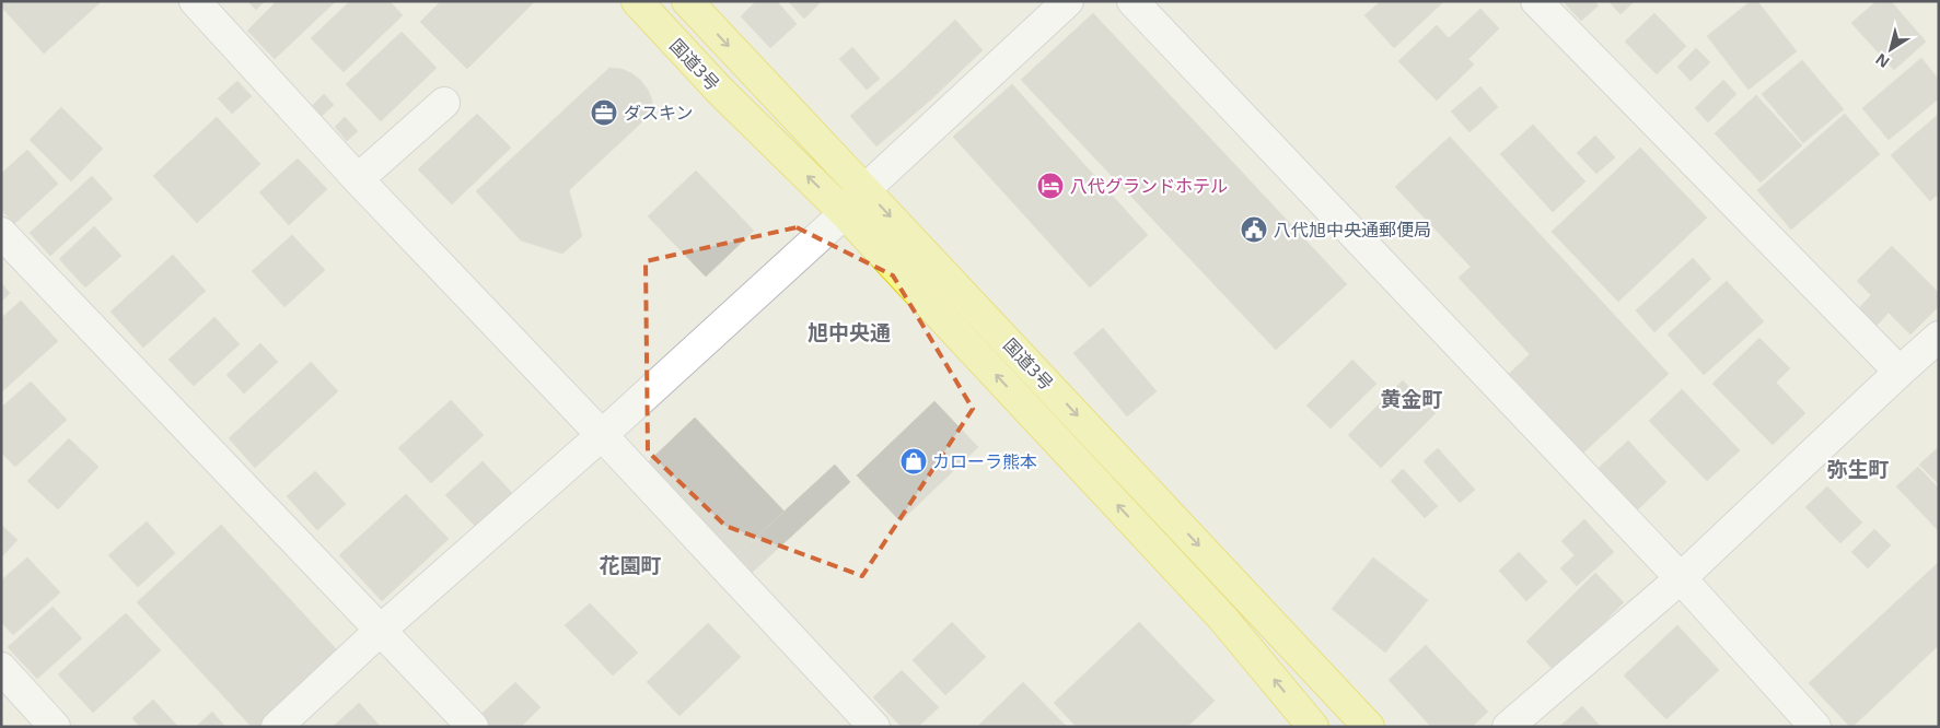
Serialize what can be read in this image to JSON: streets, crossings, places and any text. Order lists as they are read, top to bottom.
{
  "streets": {
    "highway": ["国道3号"]
  },
  "districts": [
    "旭中央通",
    "黄金町",
    "弥生町",
    "花園町"
  ],
  "places": {
    "office": ["ダスキン"],
    "hotel": ["八代グランドホテル"],
    "public building": ["八代旭中央通郵便局"],
    "shop": ["カローラ熊本"]
  },
  "north": "bottom left"
}
